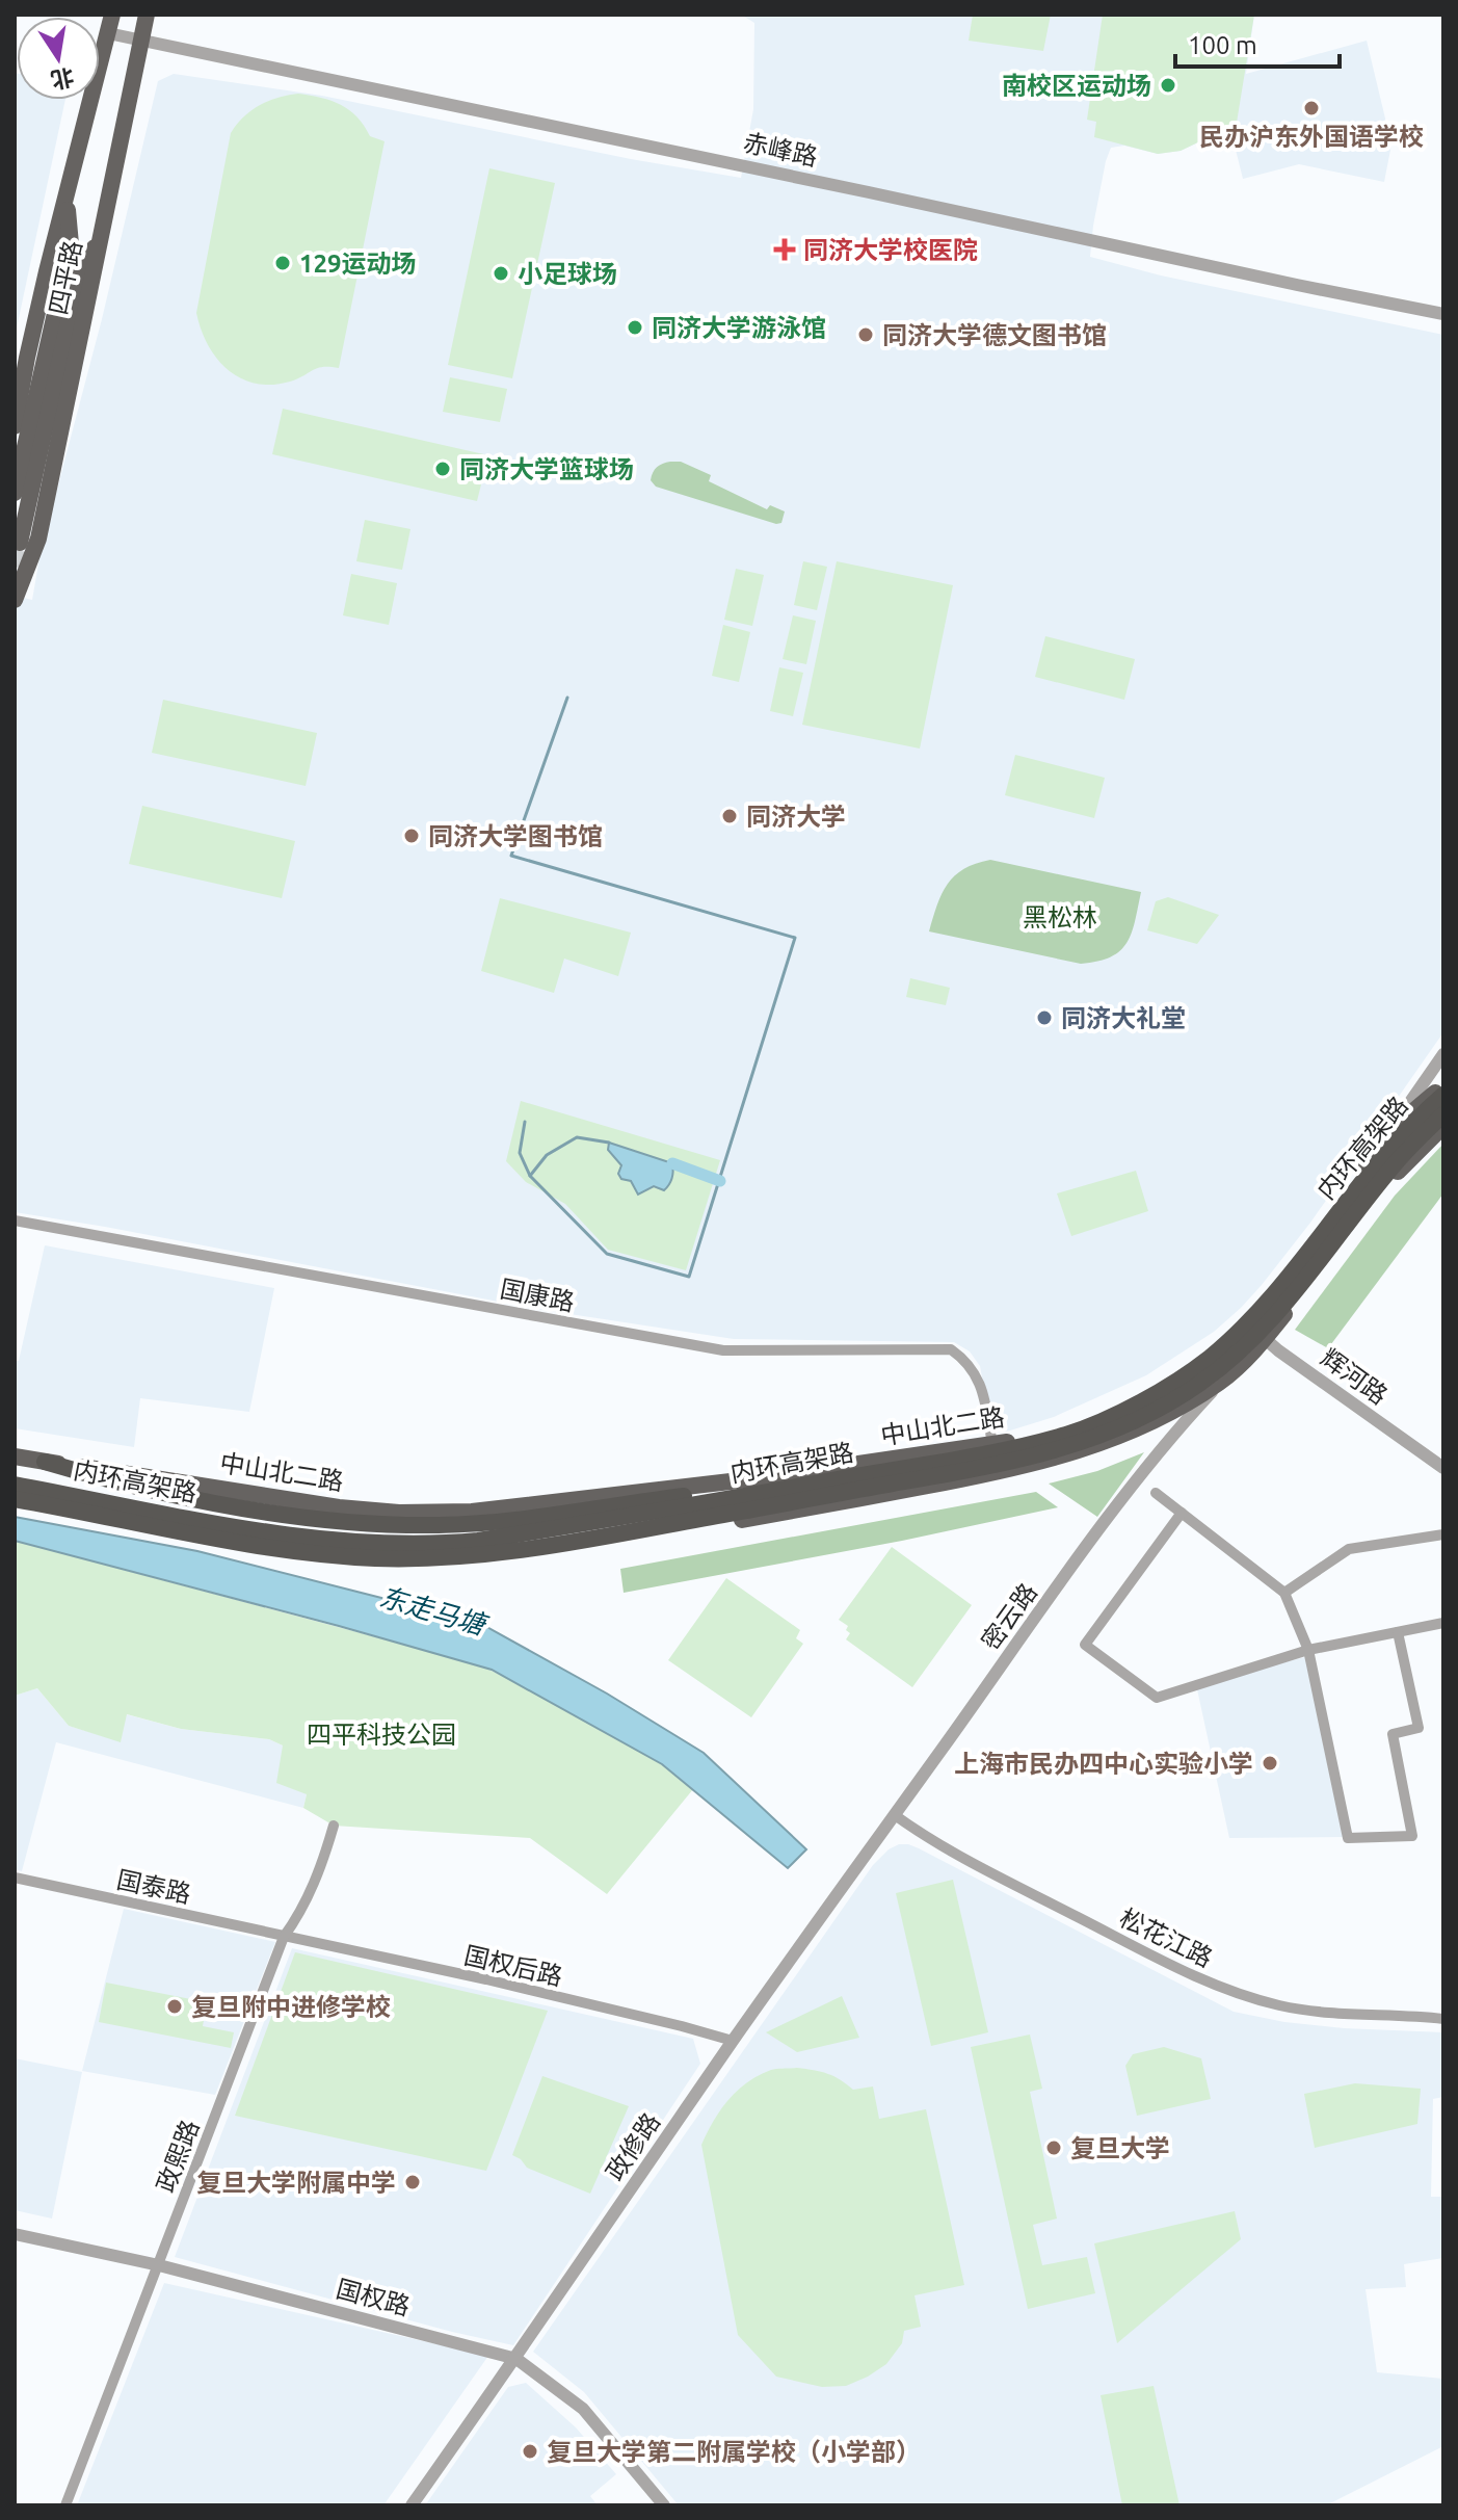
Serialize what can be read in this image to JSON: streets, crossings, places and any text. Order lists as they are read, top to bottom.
{
  "streets": {
    "highway": ["内环高架路"],
    "main road": ["四平路", "中山北二路"],
    "street": [
      "赤峰路",
      "国康路",
      "辉河路",
      "密云路",
      "国泰路",
      "松花江路",
      "国权后路",
      "政修路",
      "政熙路",
      "国权路"
    ]
  },
  "crossings": [
    ["赤峰路", "四平路"],
    ["国康路", "中山北二路"],
    ["辉河路", "中山北二路"],
    ["密云路", "松花江路"],
    ["密云路", "政修路"],
    ["国泰路", "国权后路"],
    ["国泰路", "政熙路"],
    ["松花江路", "政修路"],
    ["国权后路", "政修路"],
    ["国权后路", "政熙路"],
    ["政修路", "国权路"],
    ["政熙路", "国权路"]
  ],
  "water": ["东走马塘"],
  "parks": ["黑松林", "四平科技公园"],
  "places": {
    "other": [
      "南校区运动场",
      "民办沪东外国语学校",
      "129运动场",
      "小足球场",
      "同济大学游泳馆",
      "同济大学德文图书馆",
      "同济大学篮球场",
      "同济大学",
      "同济大学图书馆",
      "同济大礼堂",
      "上海市民办四中心实验小学",
      "复旦附中进修学校",
      "复旦大学",
      "复旦大学附属中学",
      "复旦大学第二附属学校（小学部）"
    ],
    "health": ["同济大学校医院"]
  },
  "scale_bar": "100 m",
  "north": "bottom"
}
